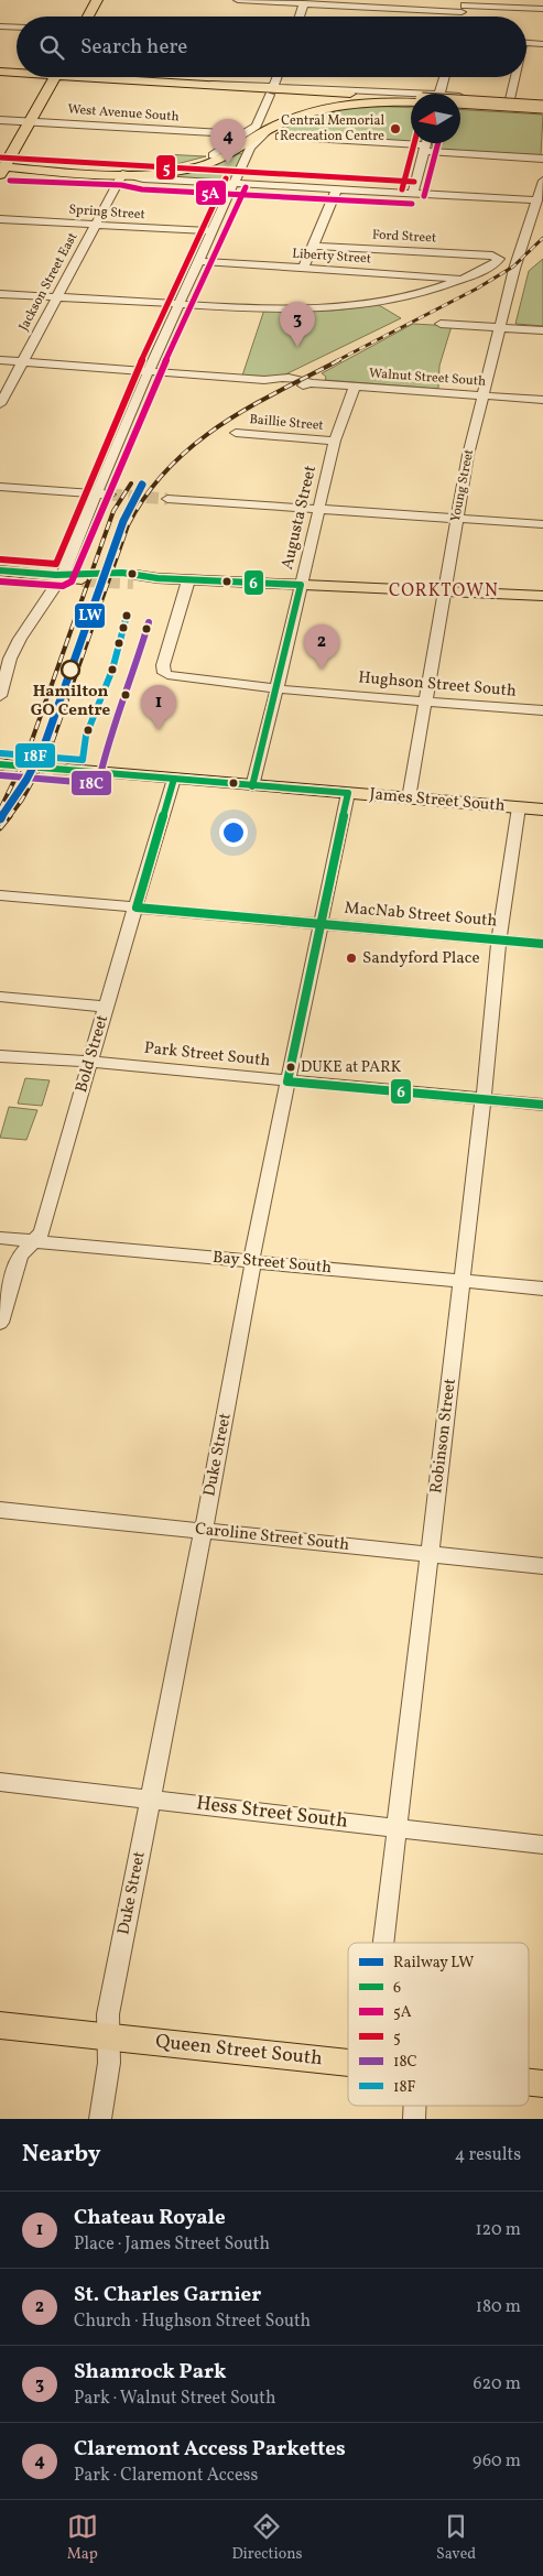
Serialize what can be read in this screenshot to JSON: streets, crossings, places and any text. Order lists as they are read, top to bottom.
{
  "streets": {
    "main road": ["James Street South", "Queen Street South"],
    "street": [
      "West Avenue South",
      "Spring Street",
      "Ford Street",
      "Liberty Street",
      "Jackson Street East",
      "Walnut Street South",
      "Baillie Street",
      "Young Street",
      "Augusta Street",
      "Hughson Street South",
      "MacNab Street South",
      "Bold Street",
      "Park Street South",
      "Bay Street South",
      "Robinson Street",
      "Duke Street",
      "Caroline Street South",
      "Hess Street South"
    ]
  },
  "crossings": [
    ["Spring Street", "Jackson Street East"],
    ["Ford Street", "Liberty Street"],
    ["Jackson Street East", "Walnut Street South"],
    ["Walnut Street South", "Young Street"],
    ["Walnut Street South", "Augusta Street"],
    ["Baillie Street", "Augusta Street"],
    ["Young Street", "Hughson Street South"],
    ["Young Street", "James Street South"],
    ["Augusta Street", "Hughson Street South"],
    ["Augusta Street", "James Street South"],
    ["James Street South", "Bold Street"],
    ["James Street South", "Robinson Street"],
    ["James Street South", "Duke Street"],
    ["MacNab Street South", "Bold Street"],
    ["MacNab Street South", "Robinson Street"],
    ["MacNab Street South", "Duke Street"],
    ["Bold Street", "Park Street South"],
    ["Bold Street", "Bay Street South"],
    ["Park Street South", "Robinson Street"],
    ["Park Street South", "Duke Street"],
    ["Bay Street South", "Robinson Street"],
    ["Bay Street South", "Duke Street"],
    ["Robinson Street", "Caroline Street South"],
    ["Robinson Street", "Hess Street South"],
    ["Duke Street", "Caroline Street South"],
    ["Duke Street", "Hess Street South"],
    ["Duke Street", "Queen Street South"]
  ],
  "districts": ["CORKTOWN"],
  "places": [
    "Central Memorial Recreation Centre",
    "Hamilton GO Centre",
    "Sandyford Place",
    "DUKE at PARK"
  ],
  "lines": [
    "transit line 5A",
    "transit line 5",
    "rail line LW",
    "transit line 6",
    "transit line 18F",
    "transit line 18C"
  ],
  "legend": [
    "Railway LW",
    "6",
    "5A",
    "5",
    "18C",
    "18F"
  ],
  "north": "left",
  "page": {
    "search": "Search here",
    "pins": [
      "4",
      "3",
      "2",
      "1"
    ],
    "heading": ["Nearby", "4 results"],
    "list": [
      {
        "mark": "1",
        "name": "Chateau Royale",
        "note": "Place · James Street South",
        "value": "120 m"
      },
      {
        "mark": "2",
        "name": "St. Charles Garnier",
        "note": "Church · Hughson Street South",
        "value": "180 m"
      },
      {
        "mark": "3",
        "name": "Shamrock Park",
        "note": "Park · Walnut Street South",
        "value": "620 m"
      },
      {
        "mark": "4",
        "name": "Claremont Access Parkettes",
        "note": "Park · Claremont Access",
        "value": "960 m"
      }
    ],
    "nav": ["Map", "Directions", "Saved"]
  }
}
